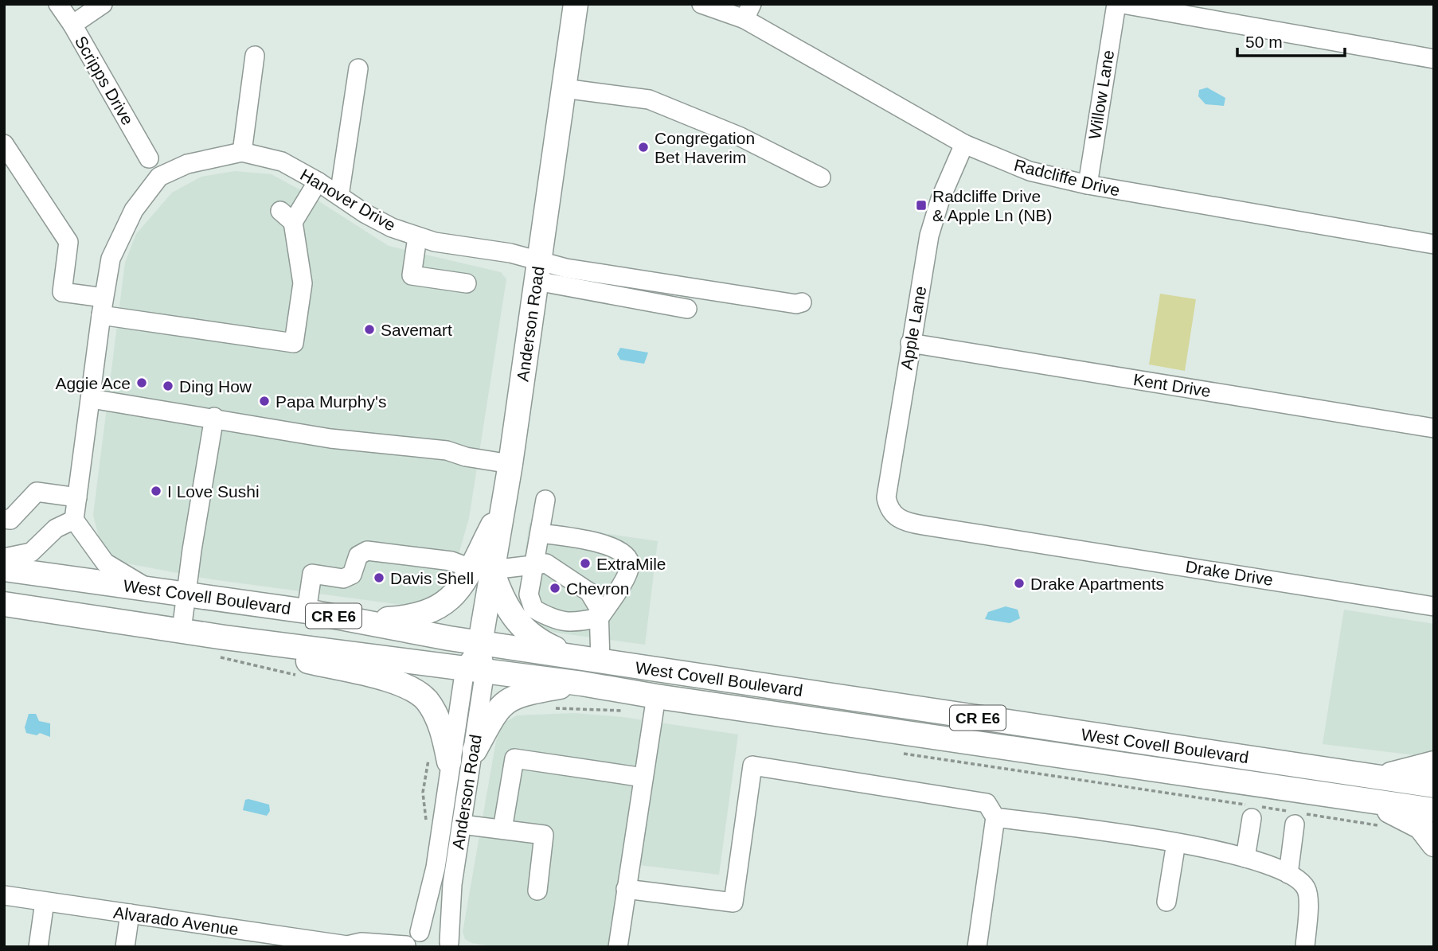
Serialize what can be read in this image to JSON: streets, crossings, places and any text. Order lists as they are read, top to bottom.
{
  "streets": {
    "main road": ["Anderson Road", "West Covell Boulevard", "CR E6"],
    "street": [
      "Scripps Drive",
      "Willow Lane",
      "Radcliffe Drive",
      "Hanover Drive",
      "Apple Lane",
      "Kent Drive",
      "Drake Drive",
      "Alvarado Avenue"
    ]
  },
  "crossings": [
    ["Willow Lane", "Radcliffe Drive"],
    ["Radcliffe Drive", "Apple Lane"],
    ["Hanover Drive", "Anderson Road"],
    ["Anderson Road", "West Covell Boulevard"],
    ["Anderson Road", "Alvarado Avenue"],
    ["Apple Lane", "Kent Drive"],
    ["Apple Lane", "Drake Drive"]
  ],
  "places": {
    "other": [
      "Congregation Bet Haverim",
      "Savemart",
      "Aggie Ace",
      "Ding How",
      "Papa Murphy's",
      "I Love Sushi",
      "ExtraMile",
      "Davis Shell",
      "Drake Apartments",
      "Chevron"
    ],
    "transit": ["Radcliffe Drive & Apple Ln (NB)"]
  },
  "scale_bar": "50 m"
}
